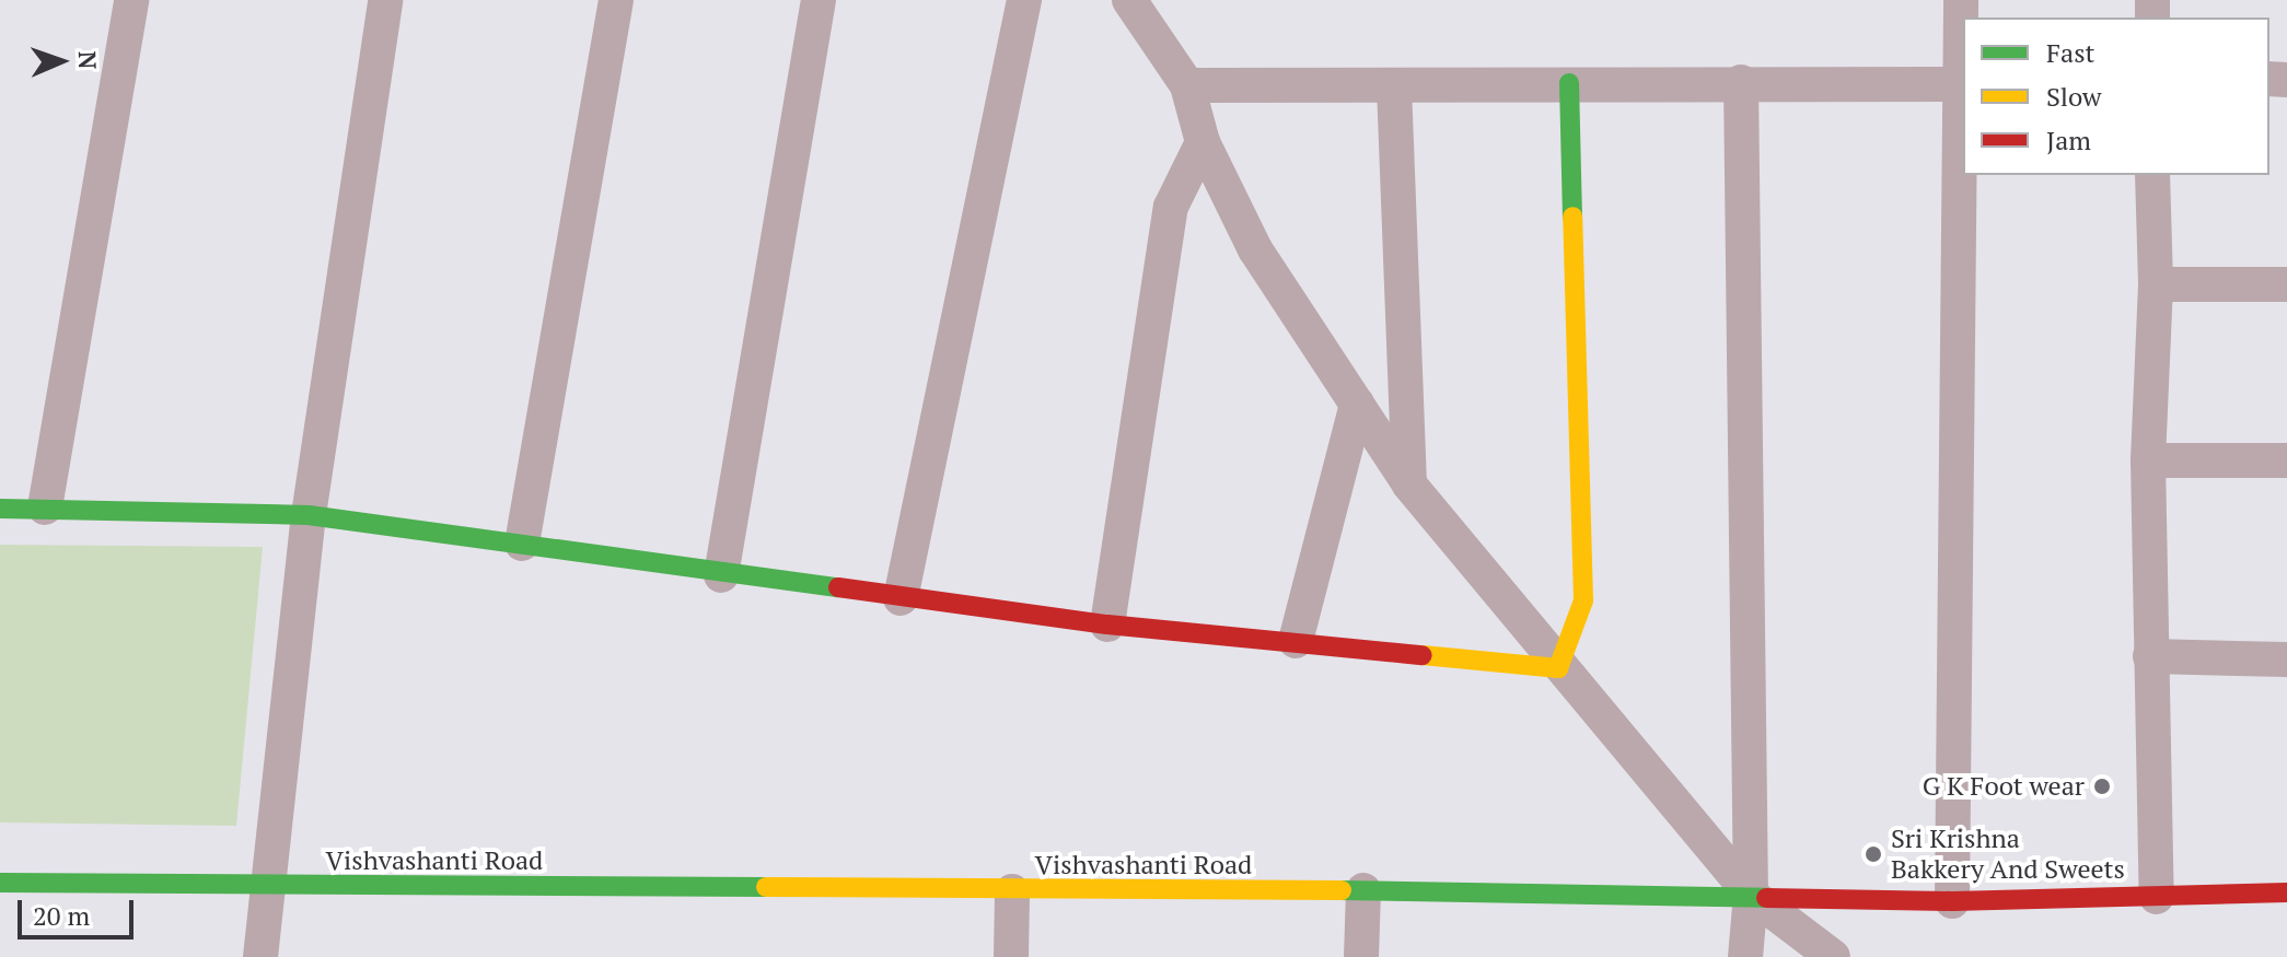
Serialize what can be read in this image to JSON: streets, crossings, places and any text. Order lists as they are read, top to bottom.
{
  "streets": {
    "street": ["Vishvashanti Road"]
  },
  "places": ["G K Foot wear", "Sri Krishna Bakkery And Sweets"],
  "legend": ["Fast", "Slow", "Jam"],
  "scale_bar": "20 m",
  "north": "right"
}
